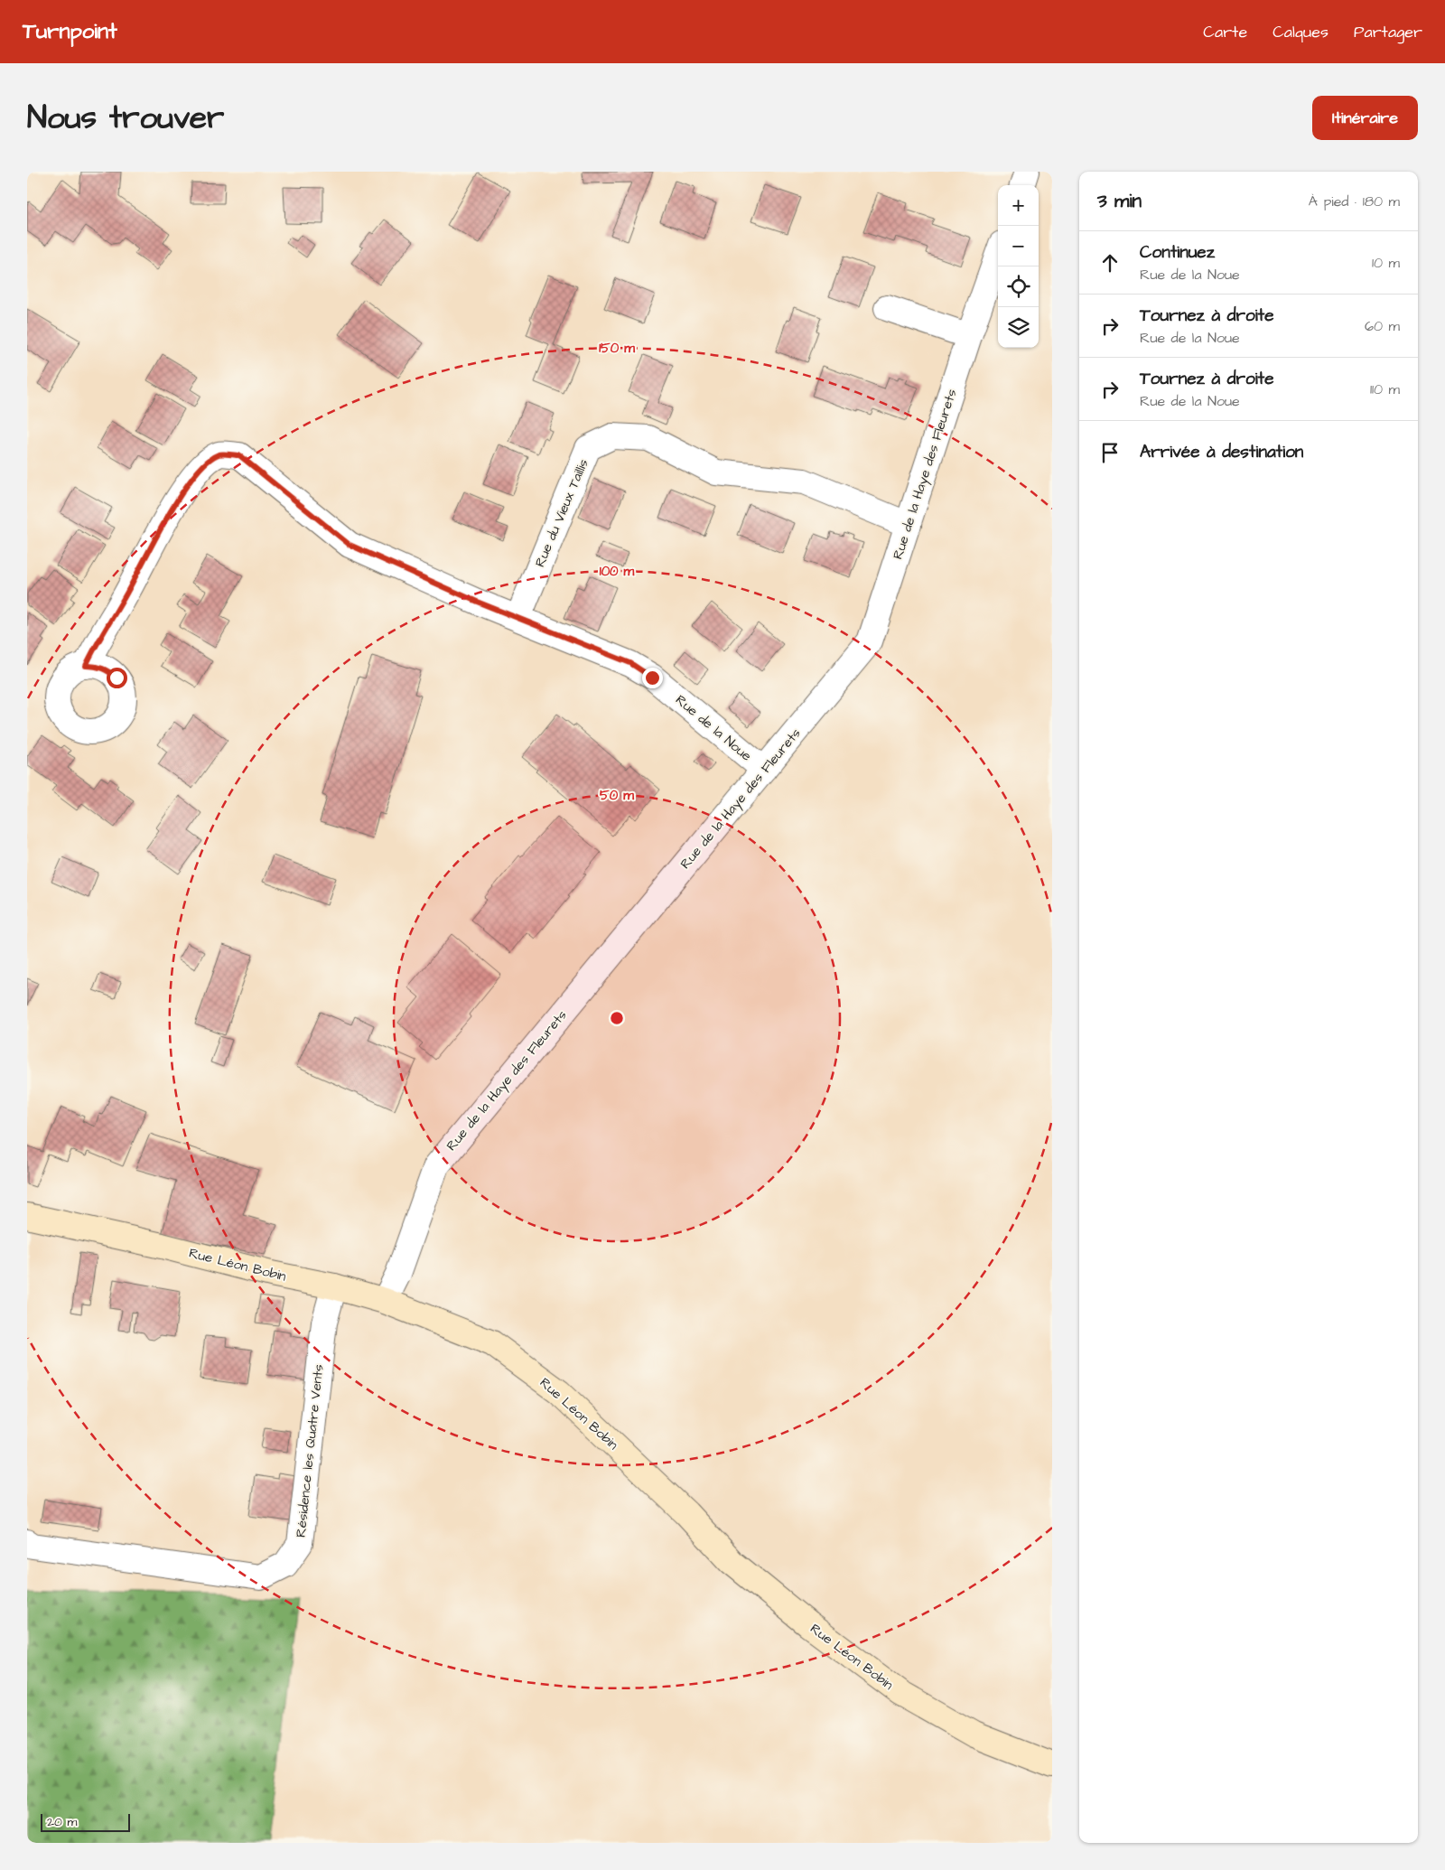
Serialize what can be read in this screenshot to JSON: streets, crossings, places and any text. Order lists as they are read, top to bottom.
{
  "streets": {
    "street": [
      "Rue de la Haye des Fleurets",
      "Rue du Vieux Taillis",
      "Rue de la Noue",
      "Rue Léon Bobin",
      "Résidence les Quatre Vents"
    ]
  },
  "crossings": [
    ["Rue de la Haye des Fleurets", "Rue du Vieux Taillis"],
    ["Rue de la Haye des Fleurets", "Rue de la Noue"],
    ["Rue de la Haye des Fleurets", "Rue Léon Bobin"],
    ["Rue du Vieux Taillis", "Rue de la Noue"],
    ["Rue Léon Bobin", "Résidence les Quatre Vents"]
  ],
  "scale_bar": "20 m",
  "page": {
    "header": "Turnpoint",
    "nav": ["Carte", "Calques", "Partager"],
    "title": "Nous trouver",
    "buttons": "Itinéraire",
    "heading": ["3 min", "À pied · 180 m"],
    "map_buttons": ["+", "−"],
    "list": [
      ["Continuez", "Rue de la Noue", "10 m"],
      ["Tournez à droite", "Rue de la Noue", "60 m"],
      ["Tournez à droite", "Rue de la Noue", "110 m"],
      "Arrivée à destination"
    ],
    "scale": "20 m"
  },
  "rings": ["150 m", "100 m", "50 m"]
}
